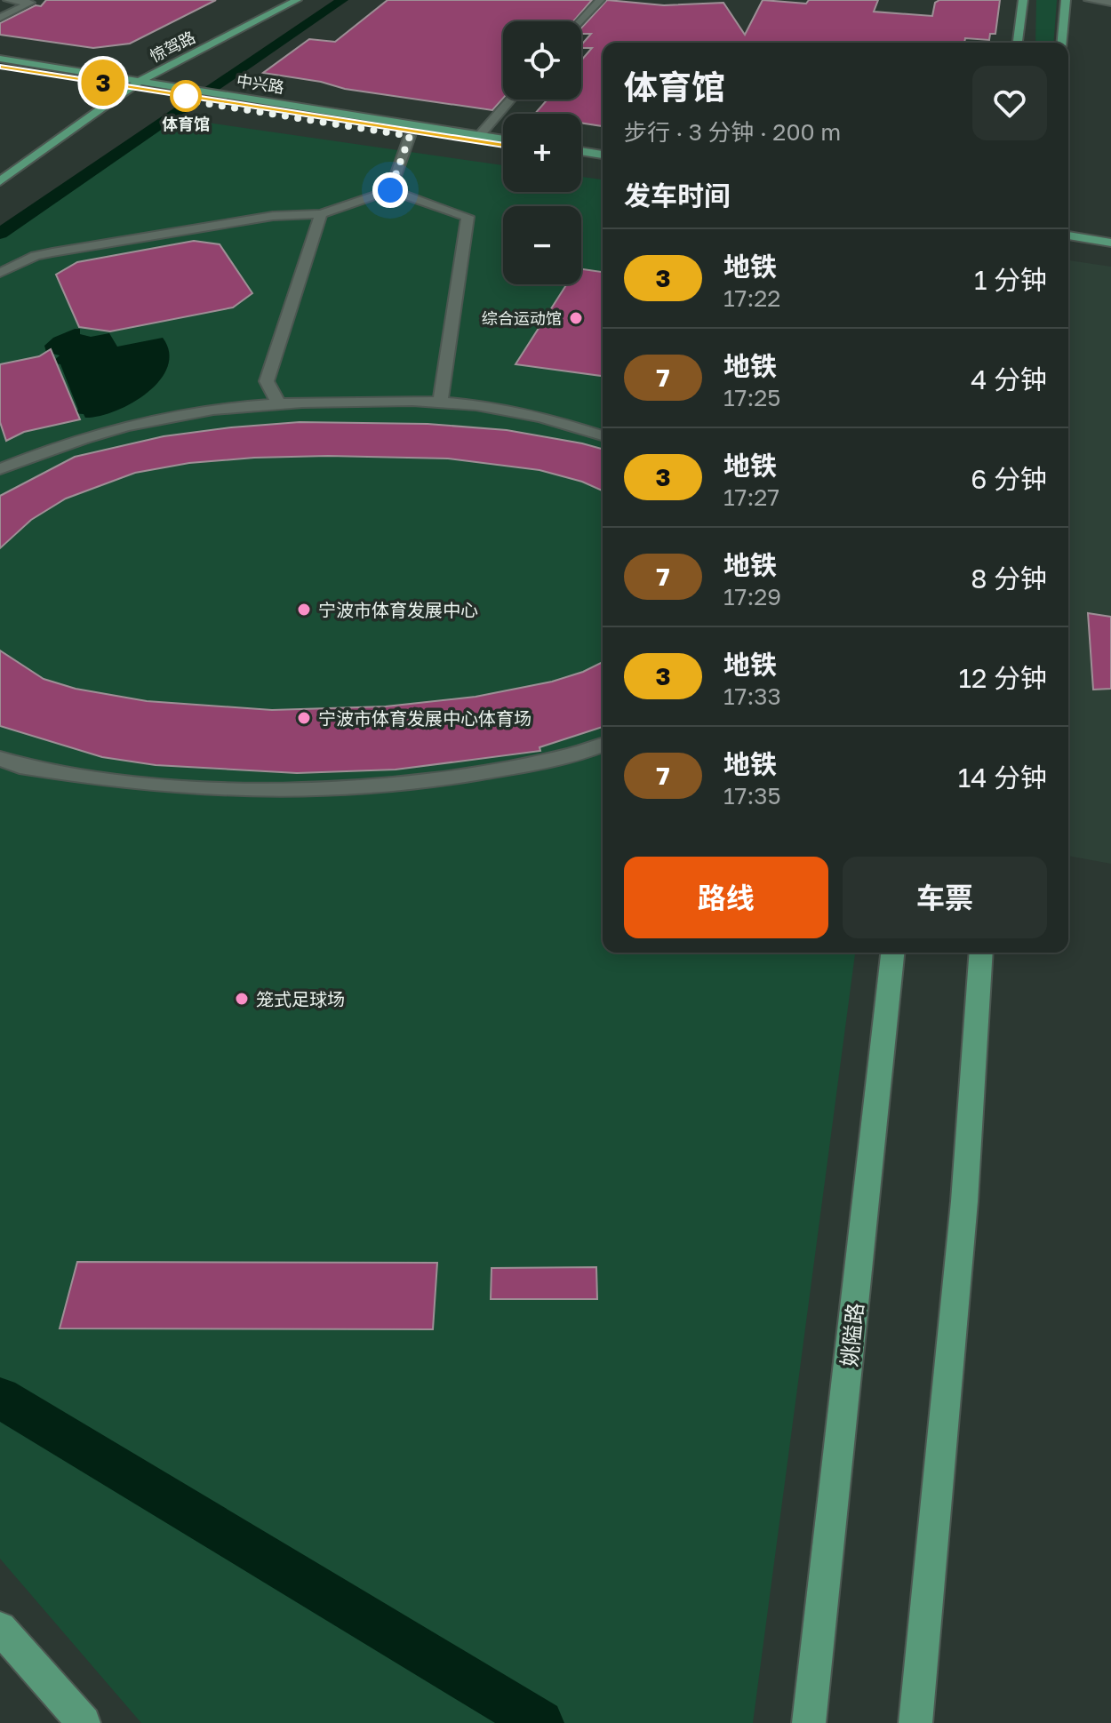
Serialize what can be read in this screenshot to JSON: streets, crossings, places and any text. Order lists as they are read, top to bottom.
{
  "streets": {
    "main road": ["惊驾路", "中兴路", "姚隘路"]
  },
  "crossings": [
    ["惊驾路", "中兴路"]
  ],
  "places": [
    "体育馆",
    "综合运动馆",
    "宁波市体育发展中心",
    "宁波市体育发展中心体育场",
    "笼式足球场"
  ],
  "lines": ["metro line 3"],
  "page": {
    "on_map": "3",
    "map_buttons": ["+", "−"],
    "heading": [
      ["体育馆", "步行 · 3 分钟 · 200 m"],
      "发车时间"
    ],
    "list": [
      {
        "mark": "3",
        "name": "地铁",
        "note": "17:22",
        "value": "1 分钟"
      },
      {
        "mark": "7",
        "name": "地铁",
        "note": "17:25",
        "value": "4 分钟"
      },
      {
        "mark": "3",
        "name": "地铁",
        "note": "17:27",
        "value": "6 分钟"
      },
      {
        "mark": "7",
        "name": "地铁",
        "note": "17:29",
        "value": "8 分钟"
      },
      {
        "mark": "3",
        "name": "地铁",
        "note": "17:33",
        "value": "12 分钟"
      },
      {
        "mark": "7",
        "name": "地铁",
        "note": "17:35",
        "value": "14 分钟"
      }
    ],
    "buttons": ["路线", "车票"]
  }
}
